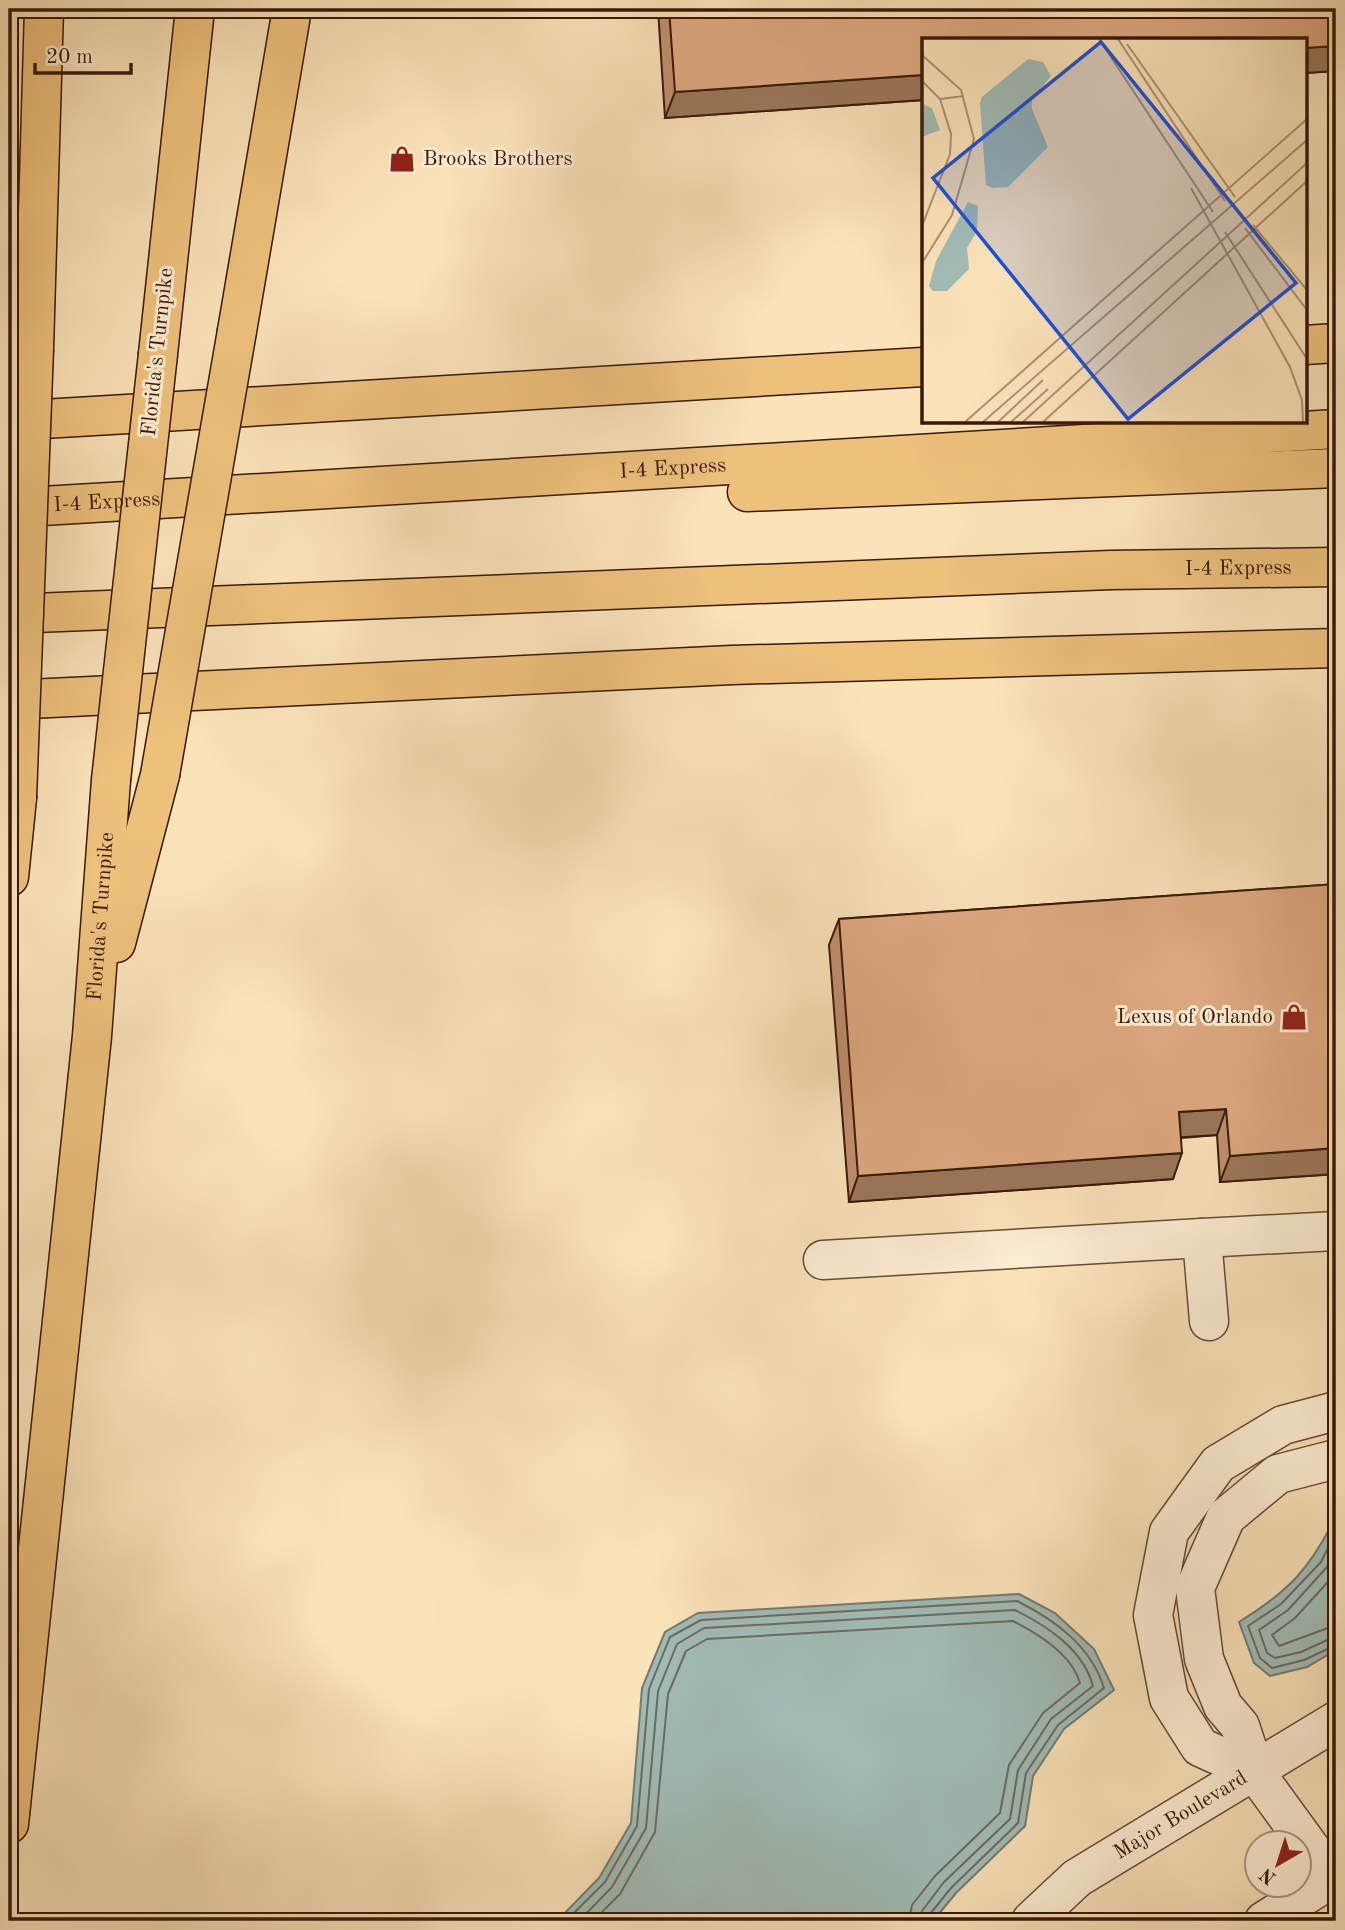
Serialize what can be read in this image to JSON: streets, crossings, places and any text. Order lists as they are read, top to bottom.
{
  "streets": {
    "highway": ["Florida's Turnpike", "I-4 Express"],
    "street": ["Major Boulevard"]
  },
  "places": {
    "shop": ["Brooks Brothers", "Lexus of Orlando"]
  },
  "scale_bar": "20 m",
  "north": "bottom left"
}
